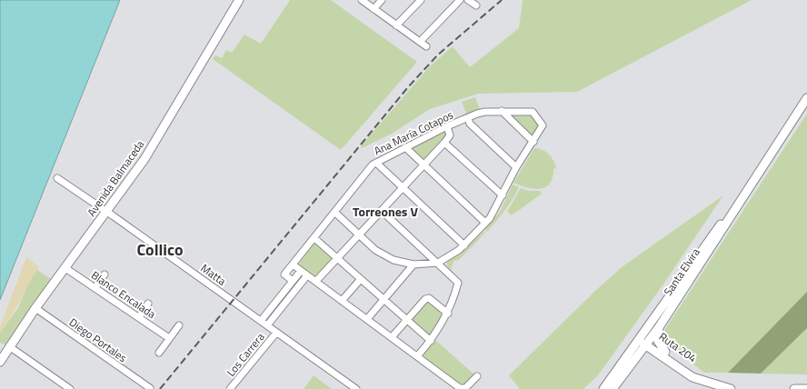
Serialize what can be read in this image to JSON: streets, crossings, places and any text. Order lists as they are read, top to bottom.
{
  "streets": {
    "main road": ["Avenida Balmaceda", "Santa Elvira", "Ruta 204"],
    "street": [
      "Ana María Cotapos",
      "Matta",
      "Blanco Encalada",
      "Diego Portales",
      "Los Carrera"
    ]
  },
  "crossings": [
    ["Avenida Balmaceda", "Matta"],
    ["Avenida Balmaceda", "Blanco Encalada"],
    ["Avenida Balmaceda", "Diego Portales"],
    ["Santa Elvira", "Ruta 204"],
    ["Matta", "Los Carrera"]
  ],
  "districts": ["Torreones V", "Collico"]
}
